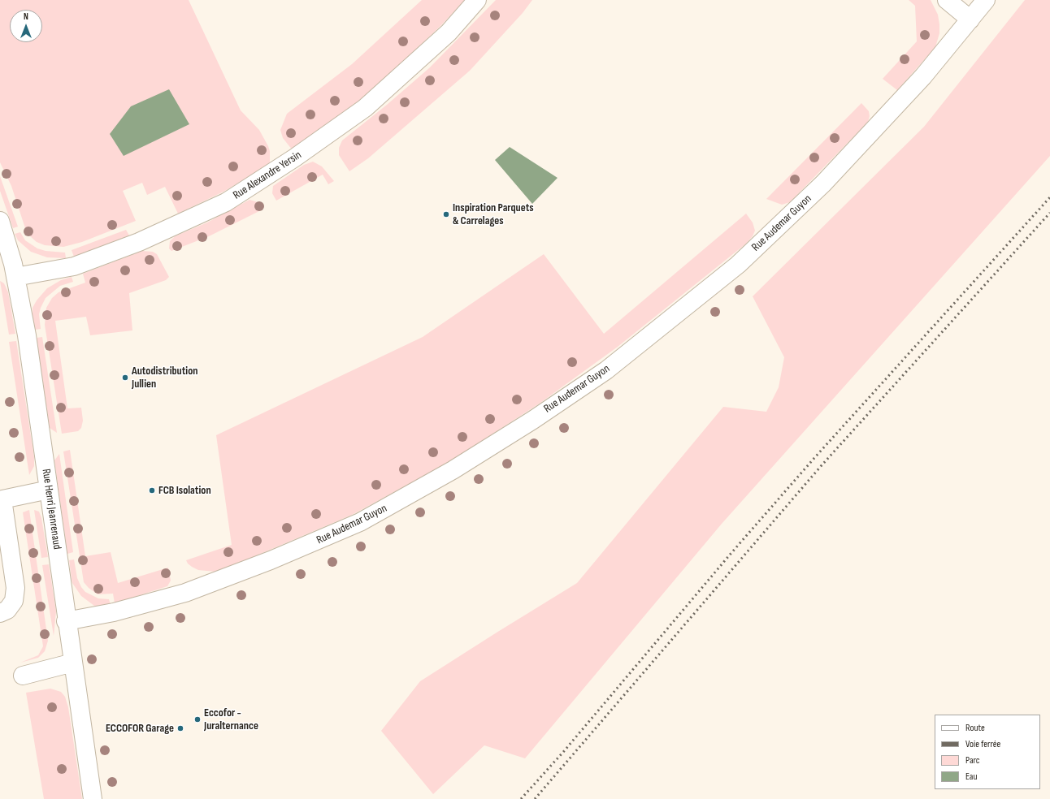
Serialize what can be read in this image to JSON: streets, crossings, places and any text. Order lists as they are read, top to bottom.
{
  "streets": {
    "street": ["Rue Alexandre Yersin", "Rue Audemar Guyon", "Rue Henri Jeanrenaud"]
  },
  "crossings": [
    ["Rue Alexandre Yersin", "Rue Henri Jeanrenaud"],
    ["Rue Audemar Guyon", "Rue Henri Jeanrenaud"]
  ],
  "places": [
    "Inspiration Parquets & Carrelages",
    "Autodistribution Jullien",
    "FCB Isolation",
    "Eccofor - Juralternance",
    "ECCOFOR Garage"
  ],
  "legend": [
    "Route",
    "Voie ferrée",
    "Parc",
    "Eau"
  ],
  "north": "top"
}
